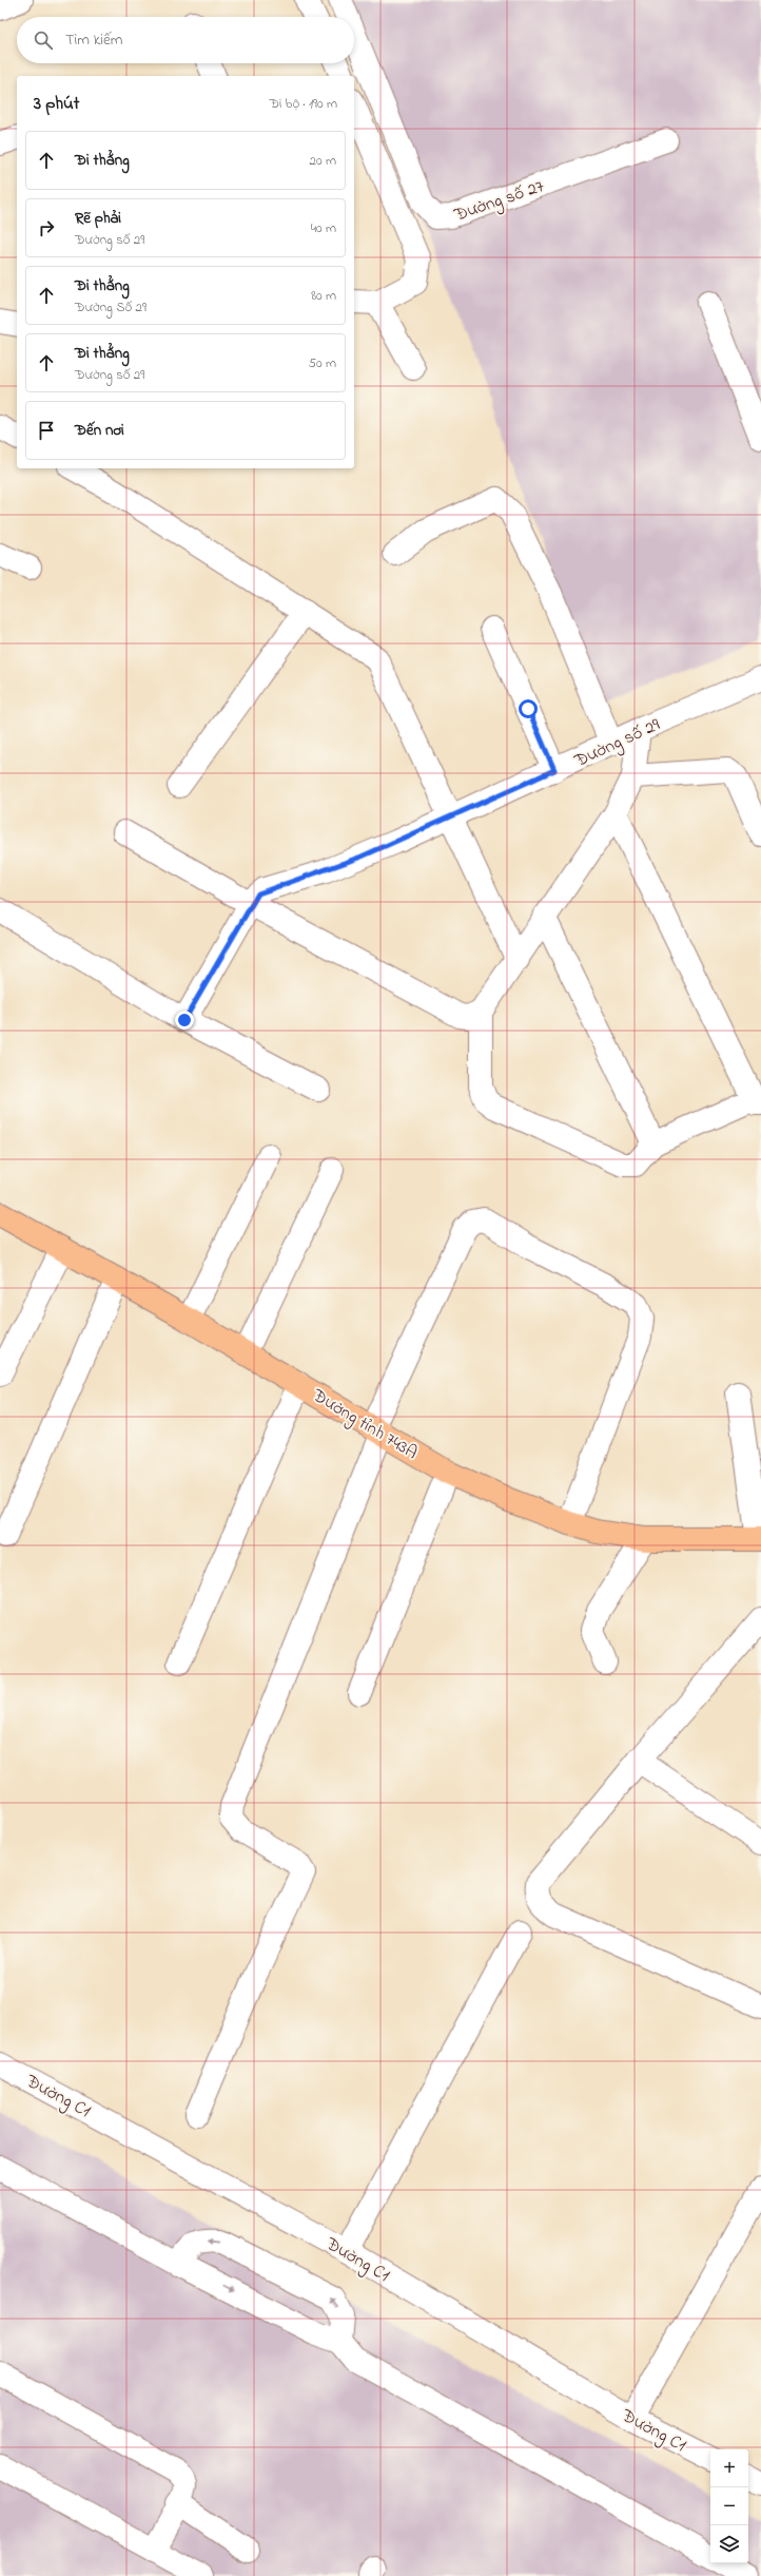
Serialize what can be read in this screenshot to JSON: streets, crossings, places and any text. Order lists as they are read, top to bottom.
{
  "streets": {
    "main road": ["Đường tỉnh 743A"],
    "street": ["Đường số 27", "Đường số 29", "Đường C1"]
  },
  "page": {
    "search": "Tìm kiếm",
    "heading": ["3 phút", "Đi bộ · 190 m"],
    "list": [
      ["Đi thẳng", "20 m"],
      ["Rẽ phải", "Đường số 29", "40 m"],
      ["Đi thẳng", "Đường Số 29", "80 m"],
      ["Đi thẳng", "Đường số 29", "50 m"],
      "Đến nơi"
    ],
    "map_buttons": ["+", "−"]
  }
}
